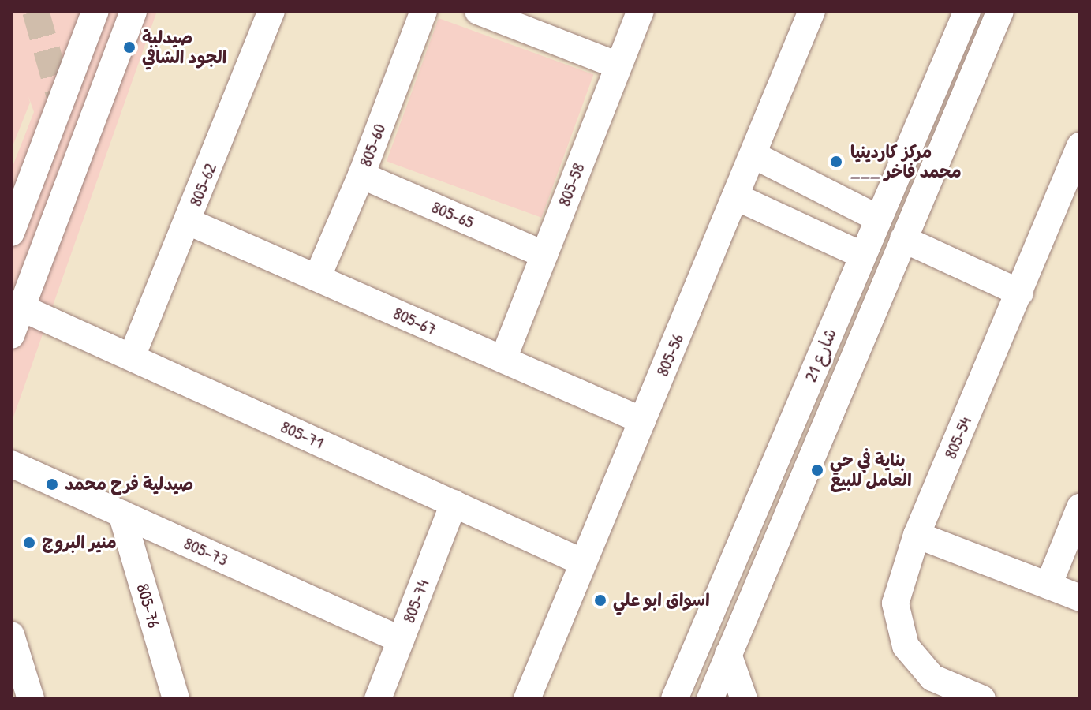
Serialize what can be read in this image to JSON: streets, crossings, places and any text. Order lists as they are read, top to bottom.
{
  "streets": {
    "street": [
      "805-60",
      "805-62",
      "805-58",
      "805-65",
      "805-67",
      "805-56",
      "شارع 21",
      "805-71",
      "805-54",
      "805-73",
      "805-74",
      "805-76"
    ]
  },
  "crossings": [
    ["805-60", "805-65"],
    ["805-60", "805-67"],
    ["805-62", "805-67"],
    ["805-62", "805-71"],
    ["805-58", "805-65"],
    ["805-58", "805-67"],
    ["805-67", "805-56"],
    ["805-56", "805-71"],
    ["805-71", "805-74"],
    ["805-73", "805-74"],
    ["805-73", "805-76"]
  ],
  "places": [
    "صيدلية الجود الشافي",
    "مركز كاردينيا ___ محمد فاخر",
    "بناية في حي العامل للبيع",
    "صيدلية فرح محمد",
    "منير البروج",
    "اسواق ابو علي"
  ]
}
